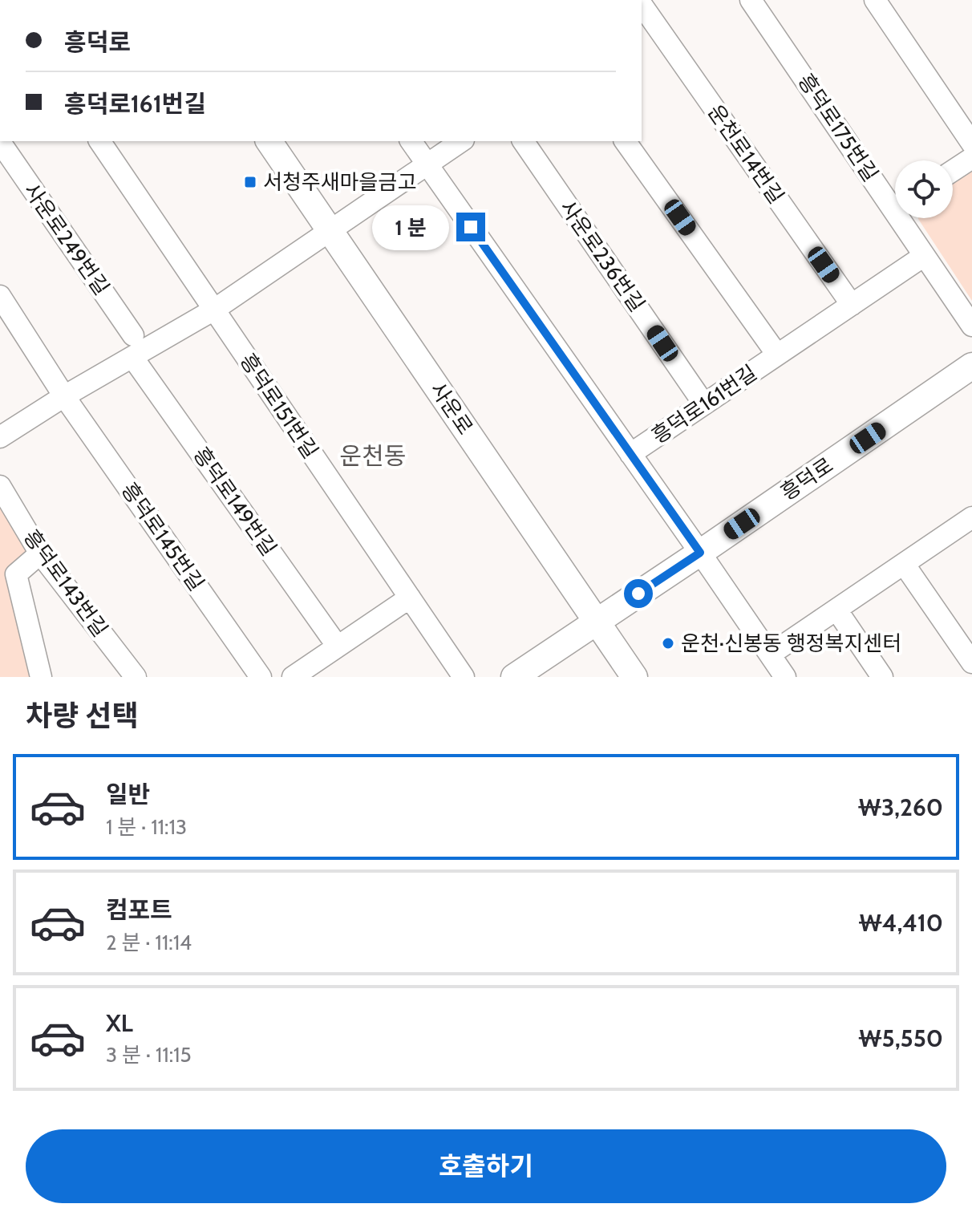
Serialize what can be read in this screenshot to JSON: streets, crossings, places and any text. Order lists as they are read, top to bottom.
{
  "streets": {
    "street": [
      "흥덕로175번길",
      "운천로14번길",
      "사운로249번길",
      "사운로236번길",
      "흥덕로161번길",
      "흥덕로151번길",
      "사운로",
      "흥덕로",
      "흥덕로149번길",
      "흥덕로145번길",
      "흥덕로143번길"
    ]
  },
  "crossings": [
    ["사운로236번길", "흥덕로161번길"],
    ["흥덕로161번길", "흥덕로"],
    ["사운로", "흥덕로"]
  ],
  "districts": ["운천동"],
  "places": {
    "transit": ["서청주새마을금고"],
    "other": ["운천·신봉동 행정복지센터"]
  },
  "page": {
    "banner": ["흥덕로", "흥덕로161번길"],
    "bubble": "1 분",
    "heading": "차량 선택",
    "list": [
      {
        "name": "일반",
        "note": "1 분 · 11:13",
        "value": "₩3,260"
      },
      {
        "name": "컴포트",
        "note": "2 분 · 11:14",
        "value": "₩4,410"
      },
      {
        "name": "XL",
        "note": "3 분 · 11:15",
        "value": "₩5,550"
      }
    ],
    "buttons": "호출하기"
  }
}
